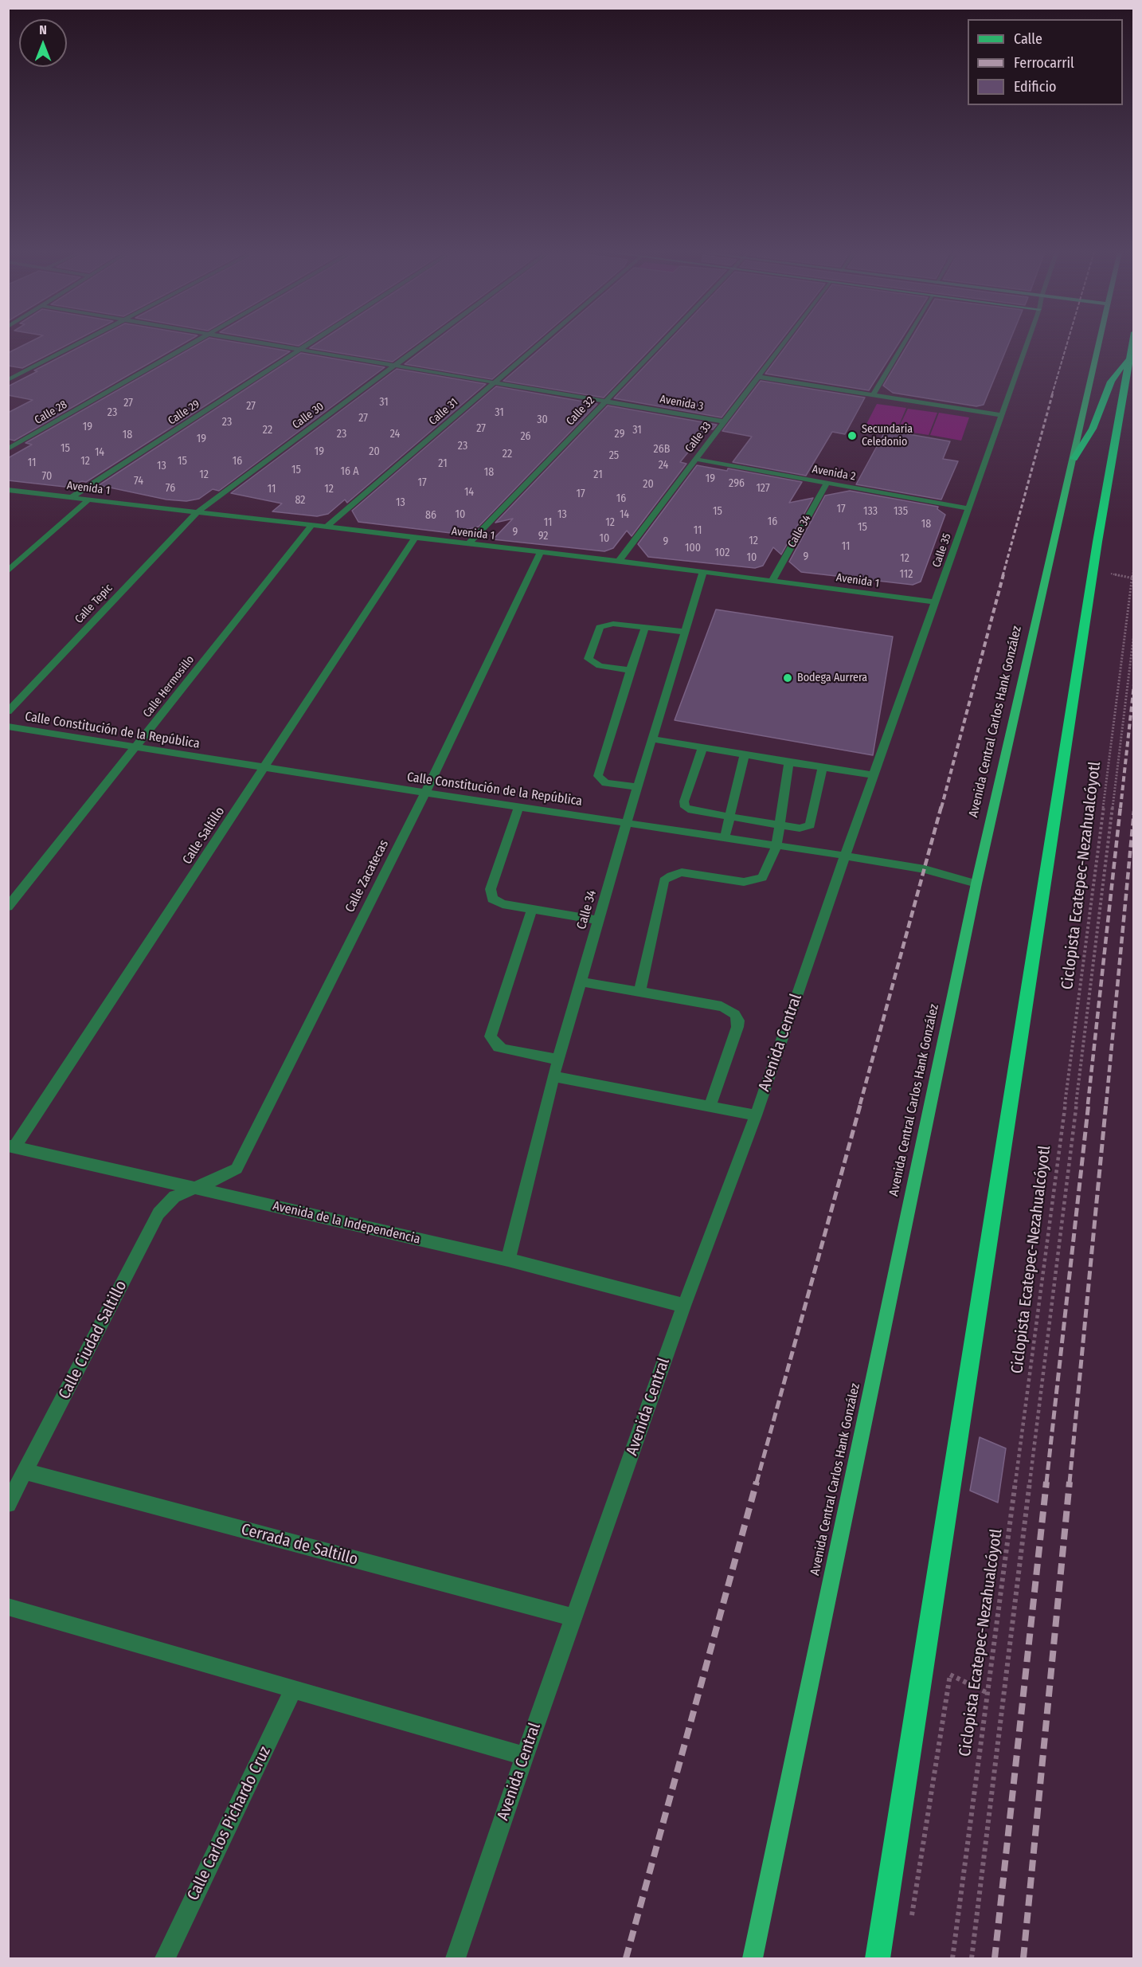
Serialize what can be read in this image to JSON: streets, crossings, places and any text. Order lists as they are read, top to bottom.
{
  "streets": {
    "main road": ["Avenida Central Carlos Hank González"],
    "street": [
      "Avenida 3",
      "Calle 32",
      "Calle 31",
      "Calle 28",
      "Calle 29",
      "Calle 30",
      "Calle 33",
      "Avenida 2",
      "Avenida 1",
      "Calle 34",
      "Calle 35",
      "Calle Tepic",
      "Calle Hermosillo",
      "Calle Constitución de la República",
      "Calle Saltillo",
      "Calle Zacatecas",
      "Avenida Central",
      "Avenida de la Independencia",
      "Calle Ciudad Saltillo",
      "Cerrada de Saltillo",
      "Calle Carlos Pichardo Cruz"
    ],
    "path": ["Ciclopista Ecatepec-Nezahualcóyotl"]
  },
  "crossings": [
    ["Avenida 3", "Calle 32"],
    ["Avenida 3", "Calle 31"],
    ["Avenida 3", "Calle 29"],
    ["Avenida 3", "Calle 30"],
    ["Avenida 3", "Calle 33"],
    ["Calle 32", "Avenida 1"],
    ["Calle 31", "Avenida 1"],
    ["Calle 29", "Avenida 1"],
    ["Calle 30", "Avenida 1"],
    ["Calle 30", "Calle Tepic"],
    ["Calle 33", "Avenida 2"],
    ["Calle 33", "Avenida 1"],
    ["Avenida 2", "Calle 34"],
    ["Avenida 2", "Calle 35"],
    ["Avenida 1", "Calle 34"],
    ["Avenida 1", "Calle 35"],
    ["Avenida 1", "Calle Tepic"],
    ["Avenida 1", "Calle Hermosillo"],
    ["Avenida 1", "Calle Saltillo"],
    ["Avenida 1", "Calle Zacatecas"],
    ["Calle 34", "Calle Constitución de la República"],
    ["Calle 34", "Avenida de la Independencia"],
    ["Calle 35", "Calle Constitución de la República"],
    ["Calle 35", "Avenida Central"],
    ["Calle Hermosillo", "Calle Constitución de la República"],
    ["Avenida Central Carlos Hank González", "Calle Constitución de la República"],
    ["Calle Constitución de la República", "Calle Saltillo"],
    ["Calle Constitución de la República", "Calle Zacatecas"],
    ["Calle Constitución de la República", "Avenida Central"],
    ["Calle Saltillo", "Avenida de la Independencia"],
    ["Calle Zacatecas", "Avenida de la Independencia"],
    ["Calle Zacatecas", "Calle Ciudad Saltillo"],
    ["Avenida Central", "Avenida de la Independencia"],
    ["Avenida Central", "Cerrada de Saltillo"],
    ["Avenida de la Independencia", "Calle Ciudad Saltillo"],
    ["Calle Ciudad Saltillo", "Cerrada de Saltillo"]
  ],
  "places": ["Secundaria Celedonio", "Bodega Aurrera"],
  "house_numbers": [
    "31",
    "27",
    "27",
    "23",
    "31",
    "27",
    "30",
    "23",
    "19",
    "27",
    "22",
    "31",
    "23",
    "24",
    "29",
    "18",
    "26",
    "19",
    "23",
    "15",
    "26B",
    "19",
    "20",
    "14",
    "22",
    "25",
    "12",
    "15",
    "16",
    "11",
    "21",
    "24",
    "13",
    "15",
    "16 A",
    "18",
    "12",
    "21",
    "70",
    "19",
    "74",
    "17",
    "296",
    "20",
    "76",
    "127",
    "11",
    "12",
    "14",
    "17",
    "16",
    "82",
    "13",
    "17",
    "15",
    "133",
    "135",
    "10",
    "13",
    "14",
    "86",
    "16",
    "11",
    "12",
    "18",
    "15",
    "11",
    "9",
    "92",
    "10",
    "12",
    "9",
    "11",
    "100",
    "102",
    "9",
    "10",
    "12",
    "112"
  ],
  "legend": ["Calle", "Ferrocarril", "Edificio"],
  "north": "top"
}
